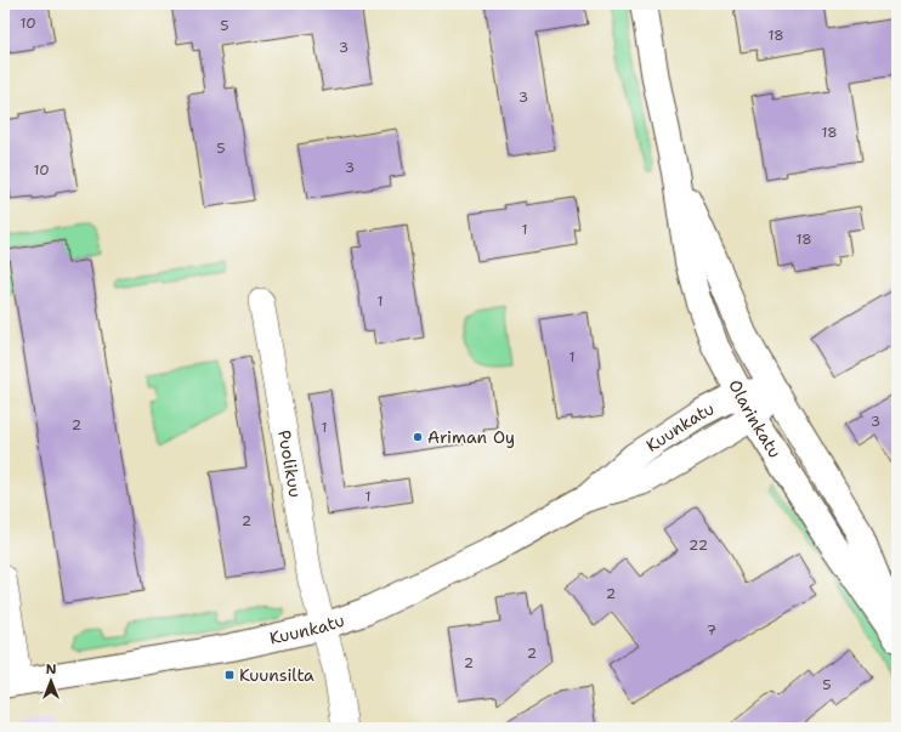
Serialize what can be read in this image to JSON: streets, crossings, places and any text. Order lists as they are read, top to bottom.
{
  "streets": {
    "main road": ["Olarinkatu", "Kuunkatu"],
    "street": ["Puolikuu"]
  },
  "crossings": [
    ["Olarinkatu", "Kuunkatu"],
    ["Kuunkatu", "Puolikuu"]
  ],
  "places": {
    "other": ["Ariman Oy"],
    "transit": ["Kuunsilta"]
  },
  "house_numbers": [
    "10",
    "5",
    "18",
    "3",
    "3",
    "18",
    "5",
    "3",
    "10",
    "1",
    "18",
    "1",
    "1",
    "3",
    "2",
    "1",
    "1",
    "2",
    "22",
    "2",
    "7",
    "2",
    "2",
    "5"
  ],
  "north": "top"
}
